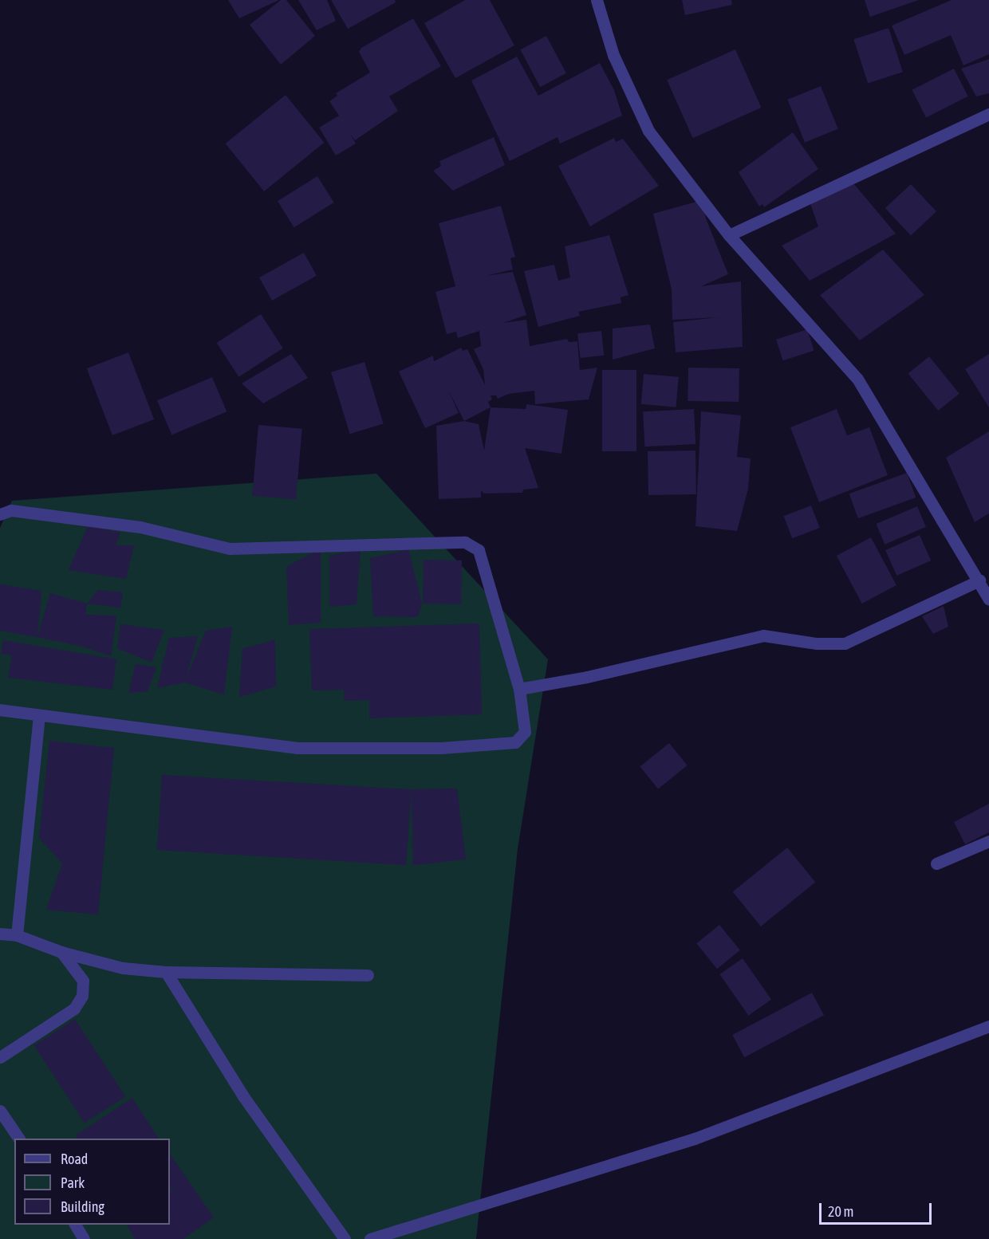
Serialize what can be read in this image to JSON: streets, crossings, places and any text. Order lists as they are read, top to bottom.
{
  "legend": ["Road", "Park", "Building"],
  "scale_bar": "20 m"
}
